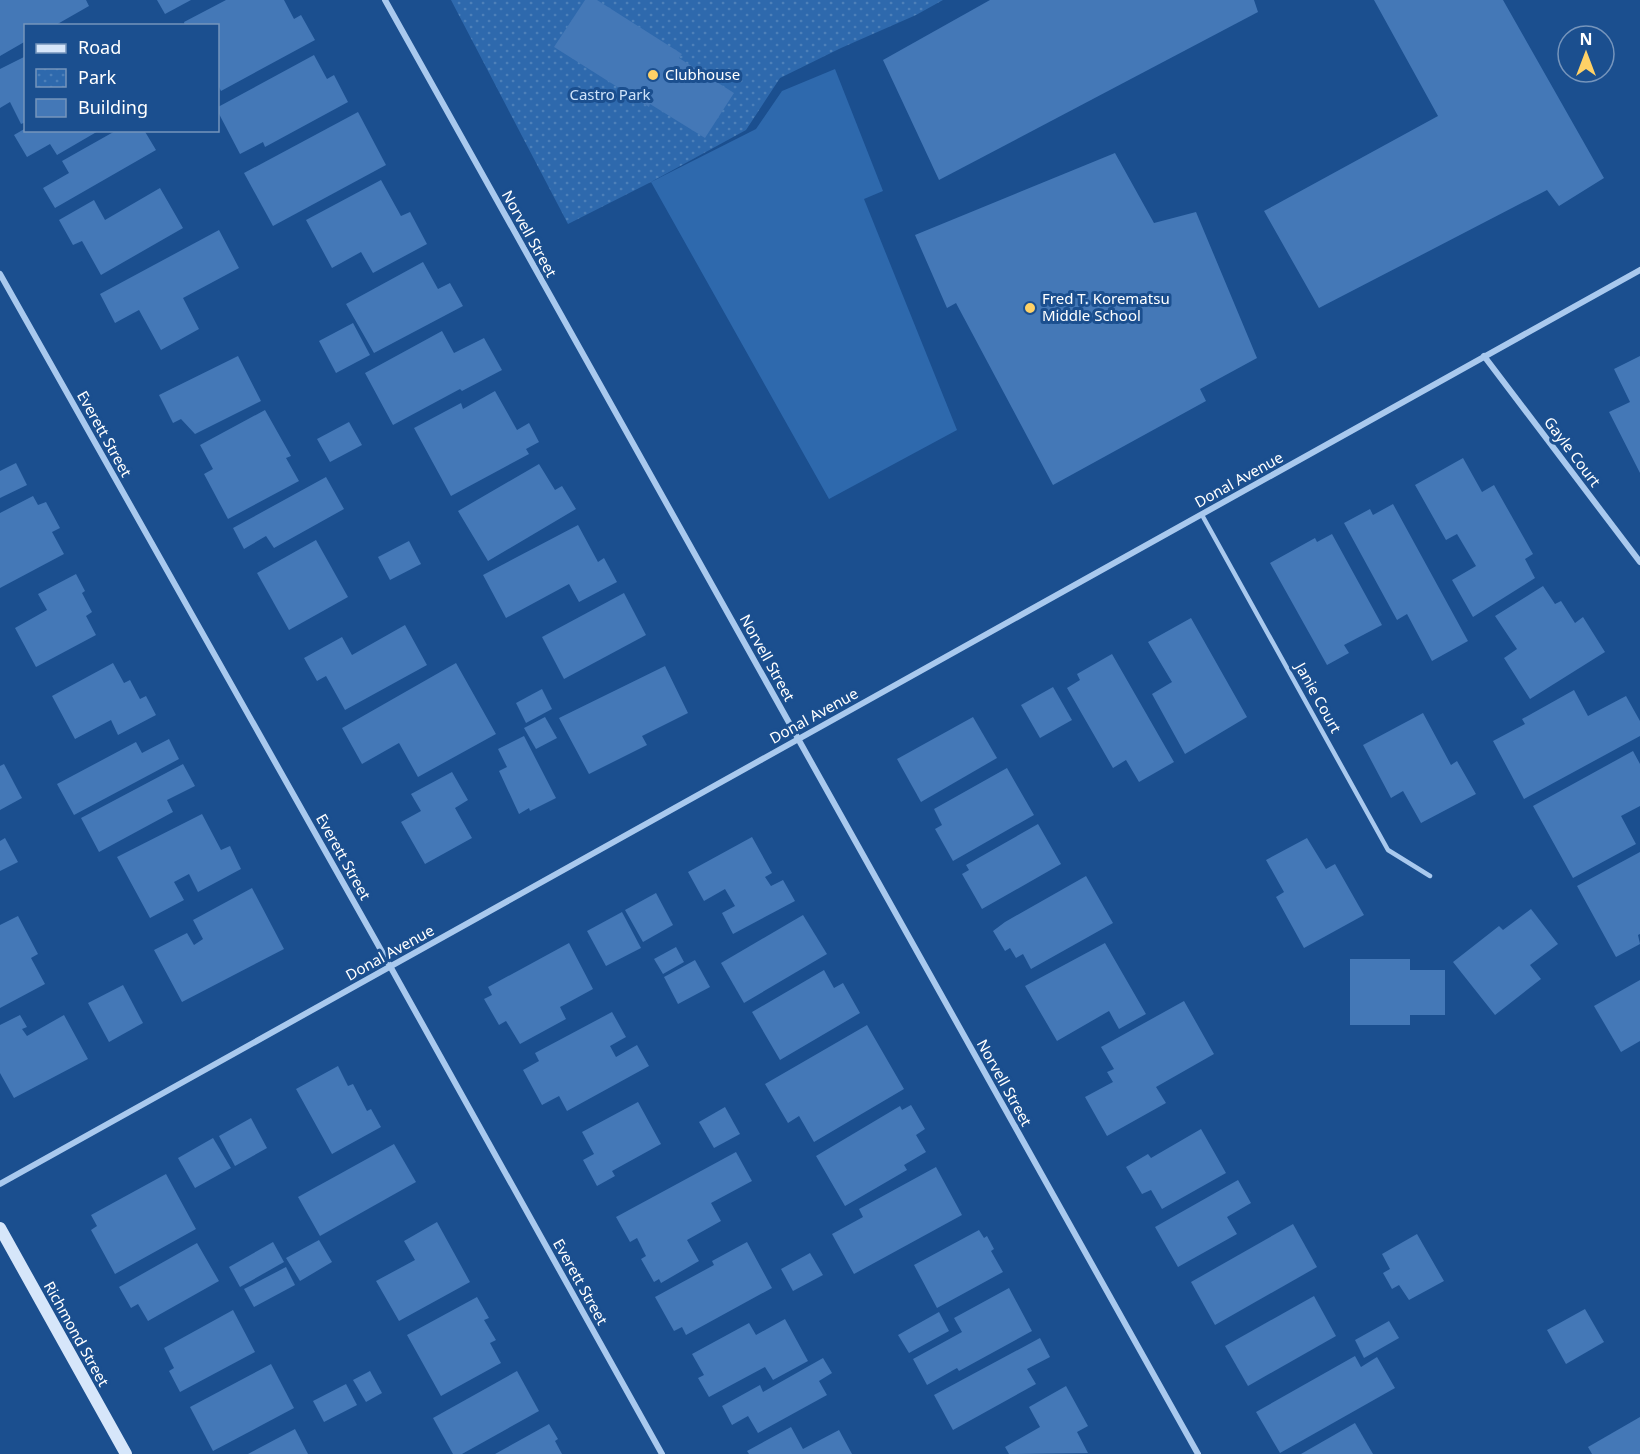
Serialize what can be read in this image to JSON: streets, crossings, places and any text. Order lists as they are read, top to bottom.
{
  "streets": {
    "street": [
      "Norvell Street",
      "Everett Street",
      "Gayle Court",
      "Donal Avenue",
      "Richmond Street"
    ],
    "lane": ["Janie Court"]
  },
  "crossings": [
    ["Norvell Street", "Donal Avenue"],
    ["Everett Street", "Donal Avenue"],
    ["Gayle Court", "Donal Avenue"],
    ["Donal Avenue", "Janie Court"]
  ],
  "parks": ["Castro Park"],
  "places": ["Clubhouse", "Fred T. Korematsu Middle School"],
  "legend": ["Road", "Park", "Building"],
  "north": "top"
}
